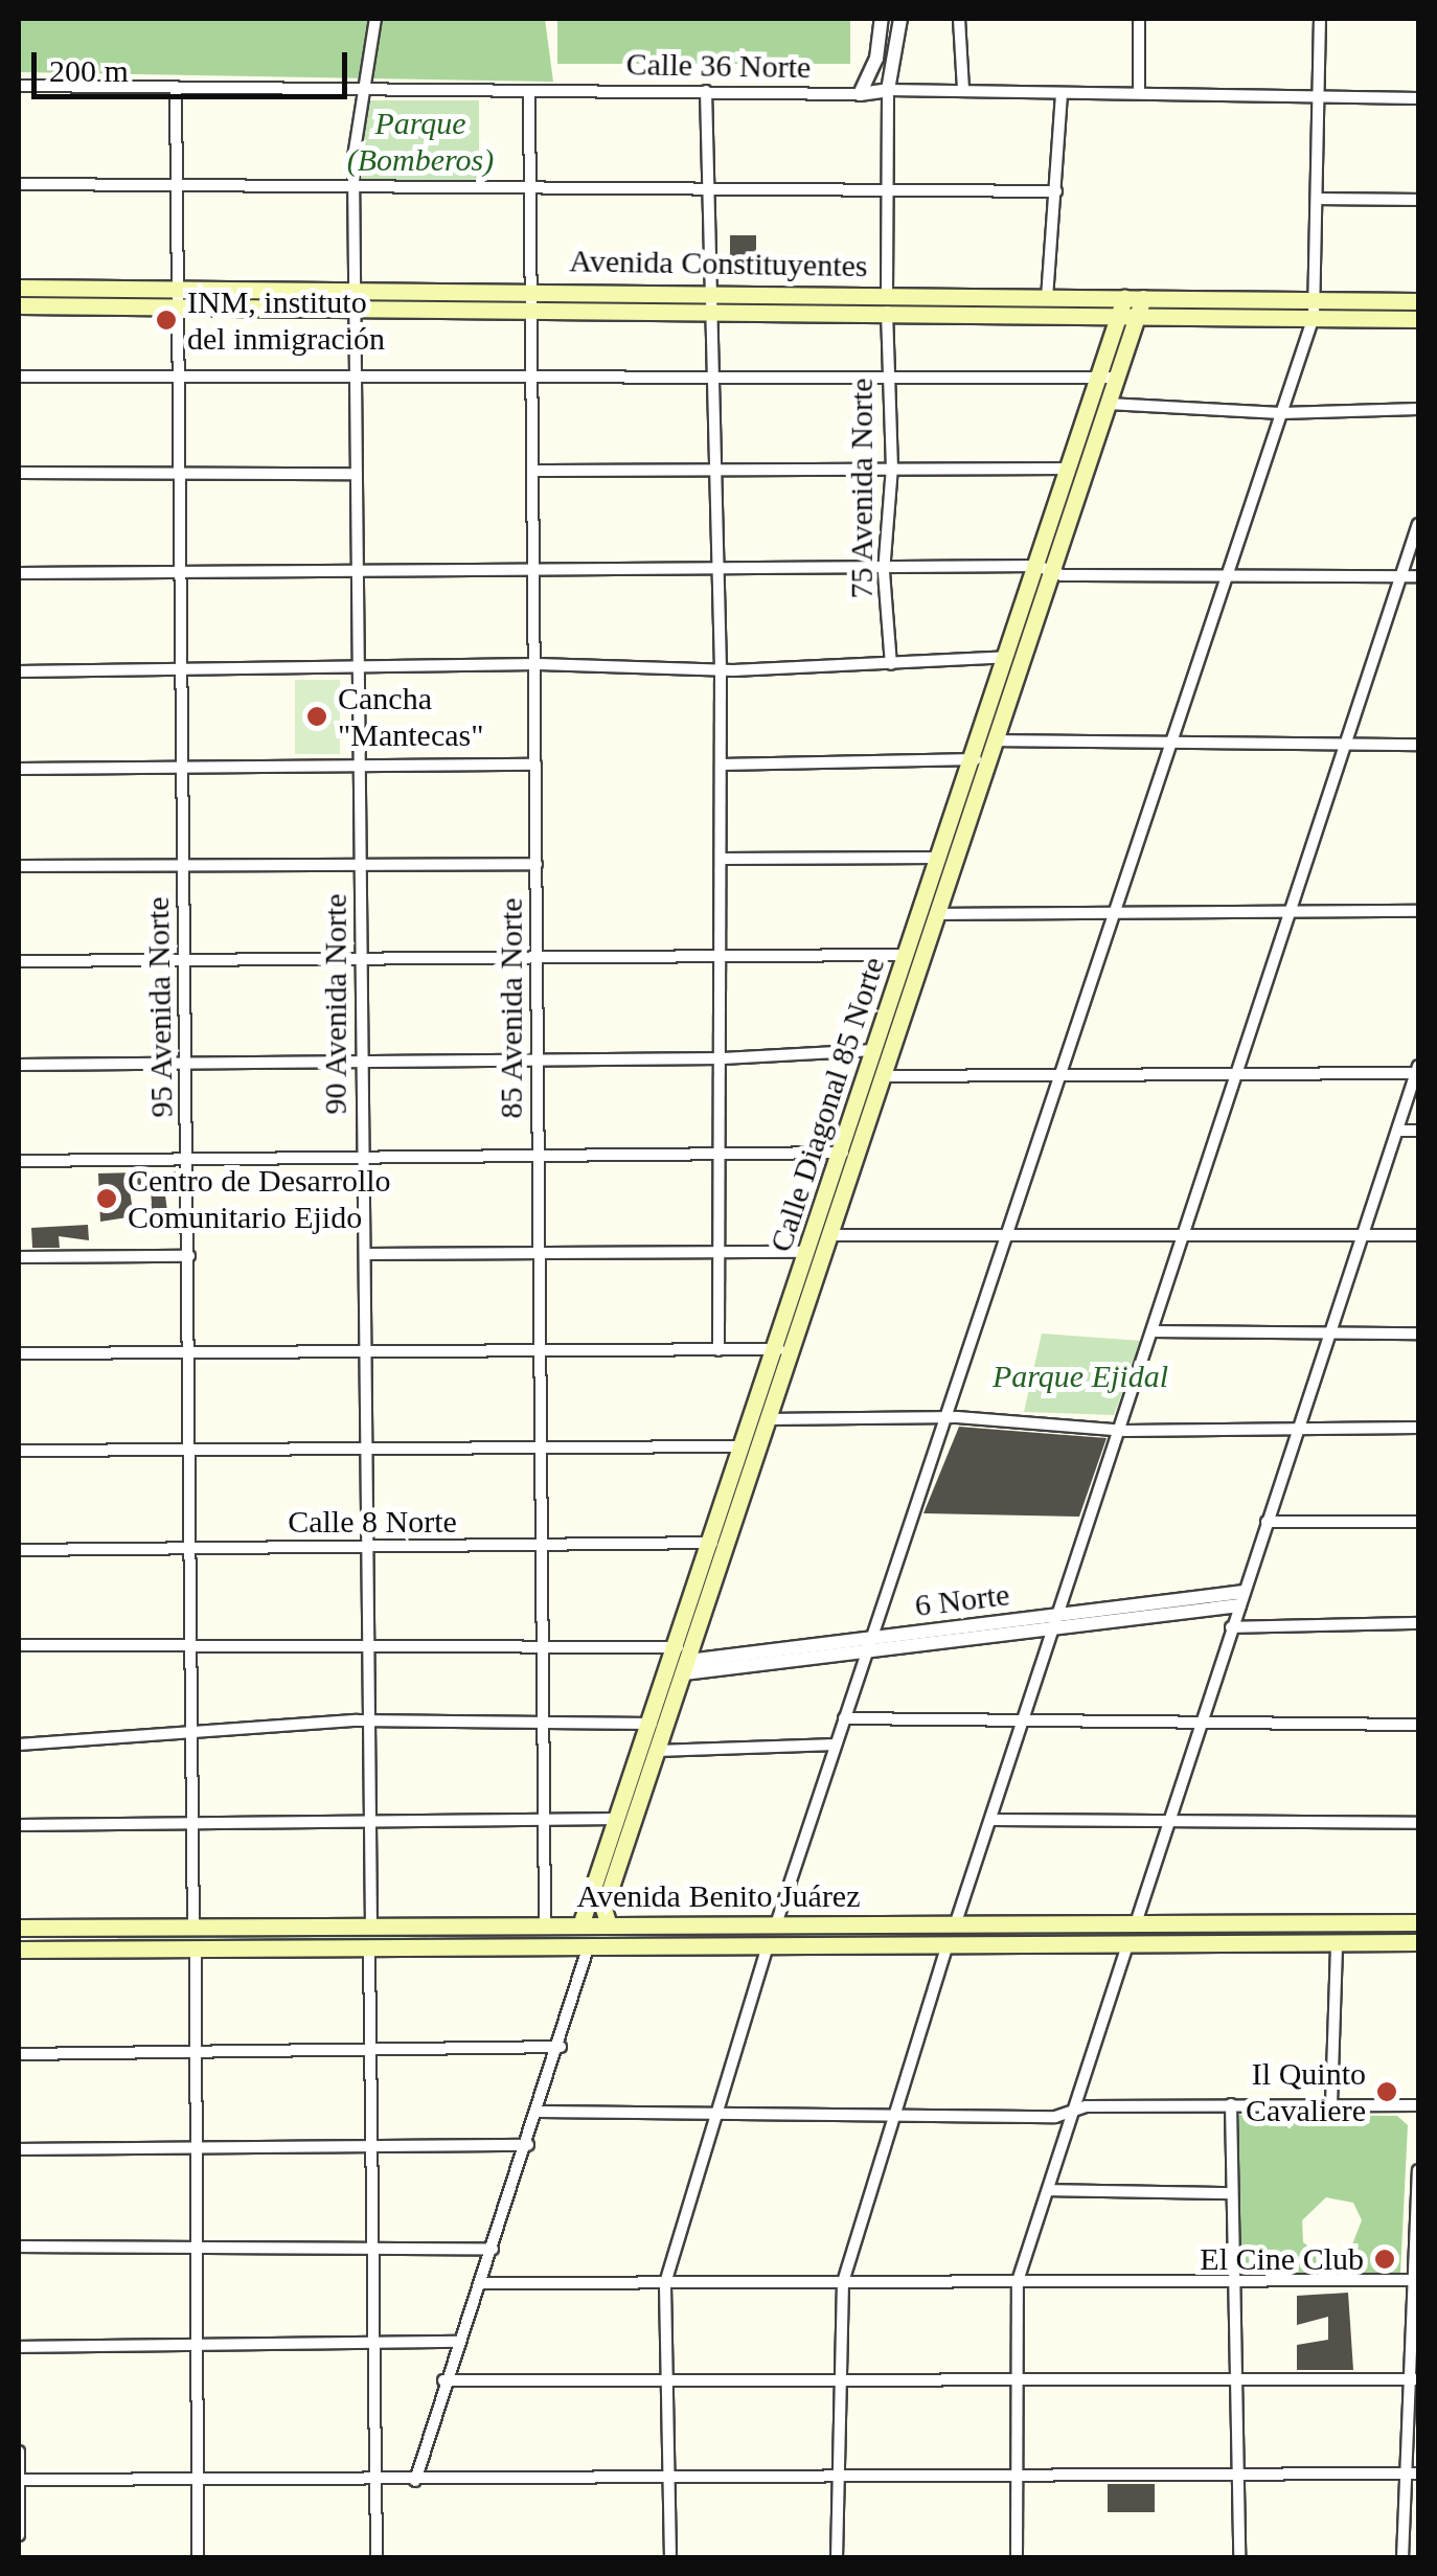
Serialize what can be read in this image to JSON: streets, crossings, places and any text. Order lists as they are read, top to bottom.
{
  "streets": {
    "main road": ["Avenida Constituyentes", "Calle Diagonal 85 Norte", "Avenida Benito Juárez"],
    "street": [
      "Calle 36 Norte",
      "75 Avenida Norte",
      "90 Avenida Norte",
      "95 Avenida Norte",
      "85 Avenida Norte",
      "Calle 8 Norte",
      "6 Norte"
    ]
  },
  "crossings": [
    ["Calle 36 Norte", "75 Avenida Norte"],
    ["Calle 36 Norte", "90 Avenida Norte"],
    ["Calle 36 Norte", "95 Avenida Norte"],
    ["Calle 36 Norte", "85 Avenida Norte"],
    ["Avenida Constituyentes", "75 Avenida Norte"],
    ["Avenida Constituyentes", "90 Avenida Norte"],
    ["Avenida Constituyentes", "95 Avenida Norte"],
    ["Avenida Constituyentes", "85 Avenida Norte"],
    ["Avenida Constituyentes", "Calle Diagonal 85 Norte"],
    ["90 Avenida Norte", "Calle 8 Norte"],
    ["90 Avenida Norte", "Avenida Benito Juárez"],
    ["95 Avenida Norte", "Calle 8 Norte"],
    ["95 Avenida Norte", "Avenida Benito Juárez"],
    ["85 Avenida Norte", "Calle 8 Norte"],
    ["85 Avenida Norte", "Avenida Benito Juárez"],
    ["Calle Diagonal 85 Norte", "Calle 8 Norte"],
    ["Calle Diagonal 85 Norte", "6 Norte"],
    ["Calle Diagonal 85 Norte", "Avenida Benito Juárez"]
  ],
  "parks": ["Parque (Bomberos)", "Parque Ejidal"],
  "places": [
    "INM, instituto del inmigración",
    "Cancha \"Mantecas\"",
    "Centro de Desarrollo Comunitario Ejido",
    "Il Quinto Cavaliere",
    "El Cine Club"
  ],
  "scale_bar": "200 m"
}
